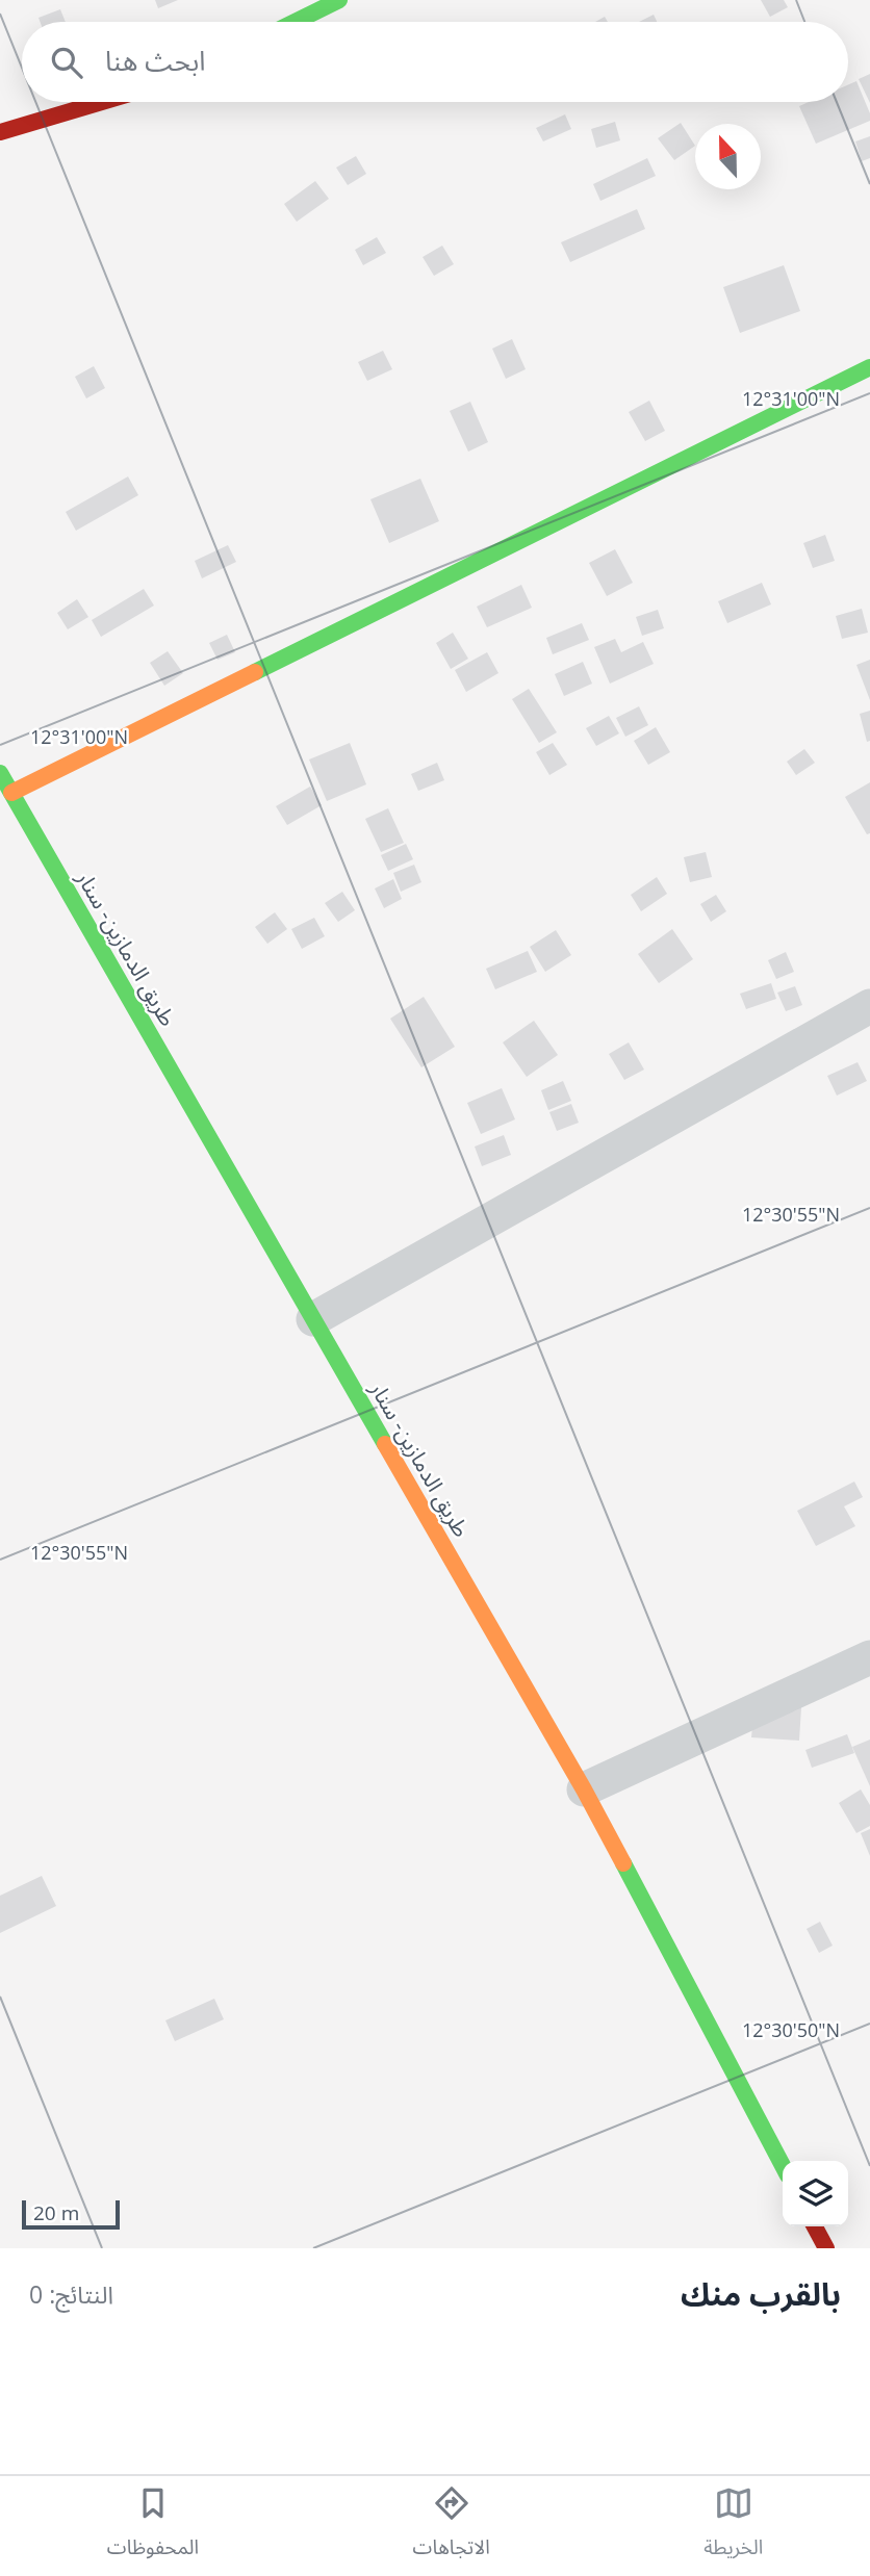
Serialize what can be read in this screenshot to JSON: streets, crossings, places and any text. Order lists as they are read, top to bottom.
{
  "streets": {
    "main road": ["طريق الدمازين- سنار"]
  },
  "scale_bar": "20 m",
  "north": "top",
  "page": {
    "search": "ابحث هنا",
    "scale": "20 m",
    "heading": ["بالقرب منك", "النتائج: 0"],
    "nav": ["الخريطة", "الاتجاهات", "المحفوظات"]
  },
  "coordinates": ["12°31'00\"N", "12°30'55\"N", "12°30'50\"N"]
}
